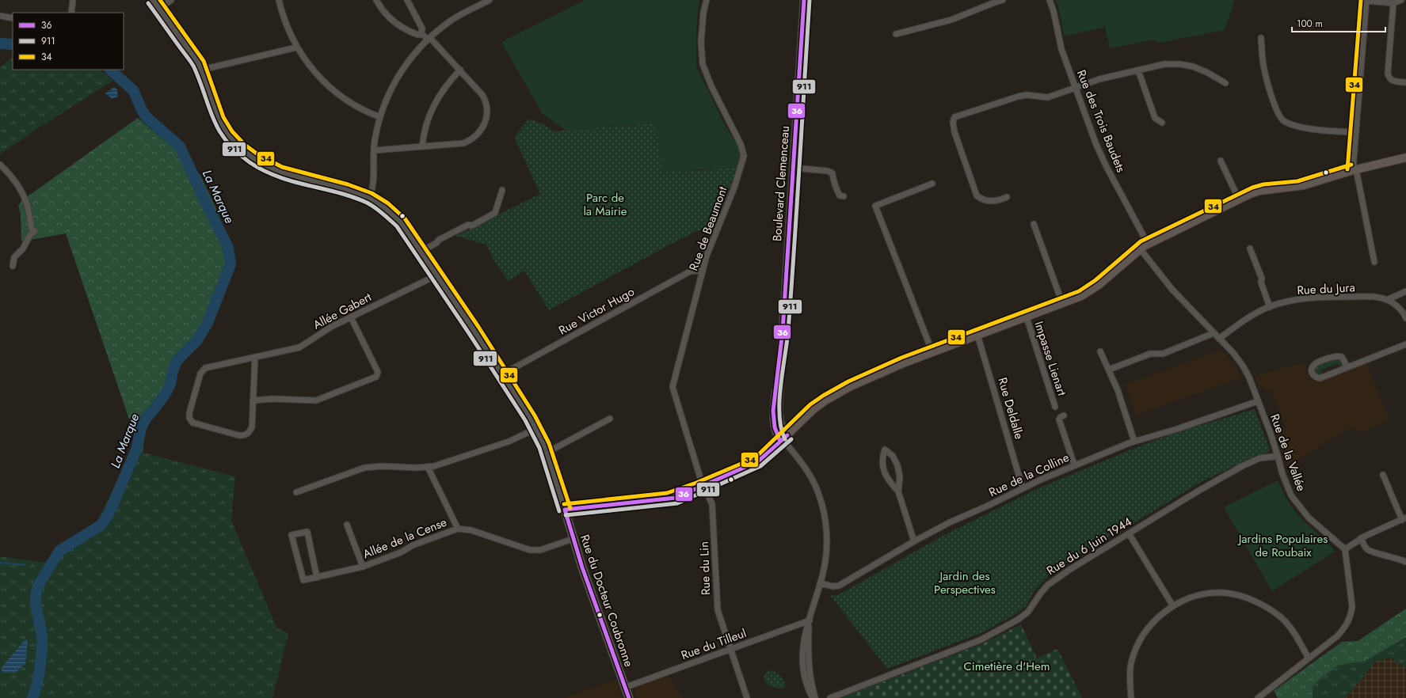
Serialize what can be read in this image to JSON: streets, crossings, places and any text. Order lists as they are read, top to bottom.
{
  "streets": {
    "main road": ["Rue du Docteur Coubronne"],
    "street": [
      "Rue des Trois Baudets",
      "Boulevard Clemenceau",
      "Rue de Beaumont",
      "Rue du Jura",
      "Allée Gabert",
      "Rue Victor Hugo",
      "Impasse Lienart",
      "Rue Deldalle",
      "Rue de la Vallée",
      "Rue de la Colline",
      "Allée de la Cense",
      "Rue du 6 Juin 1944",
      "Rue du Lin",
      "Rue du Tilleul"
    ]
  },
  "crossings": [
    ["Rue de Beaumont", "Rue Victor Hugo"],
    ["Rue de Beaumont", "Rue du Lin"],
    ["Rue du Jura", "Rue de la Vallée"],
    ["Rue Deldalle", "Rue de la Colline"],
    ["Rue de la Vallée", "Rue de la Colline"],
    ["Rue de la Vallée", "Rue du 6 Juin 1944"],
    ["Allée de la Cense", "Rue du Docteur Coubronne"],
    ["Rue du Lin", "Rue du Tilleul"],
    ["Rue du Docteur Coubronne", "Rue du Tilleul"]
  ],
  "water": ["La Marque"],
  "parks": [
    "Parc de la Mairie",
    "Jardins Populaires de Roubaix",
    "Jardin des Perspectives",
    "Cimetière d'Hem"
  ],
  "lines": ["transit line 36", "transit line 911", "transit line 34"],
  "legend": ["36", "911", "34"],
  "scale_bar": "100 m"
}
